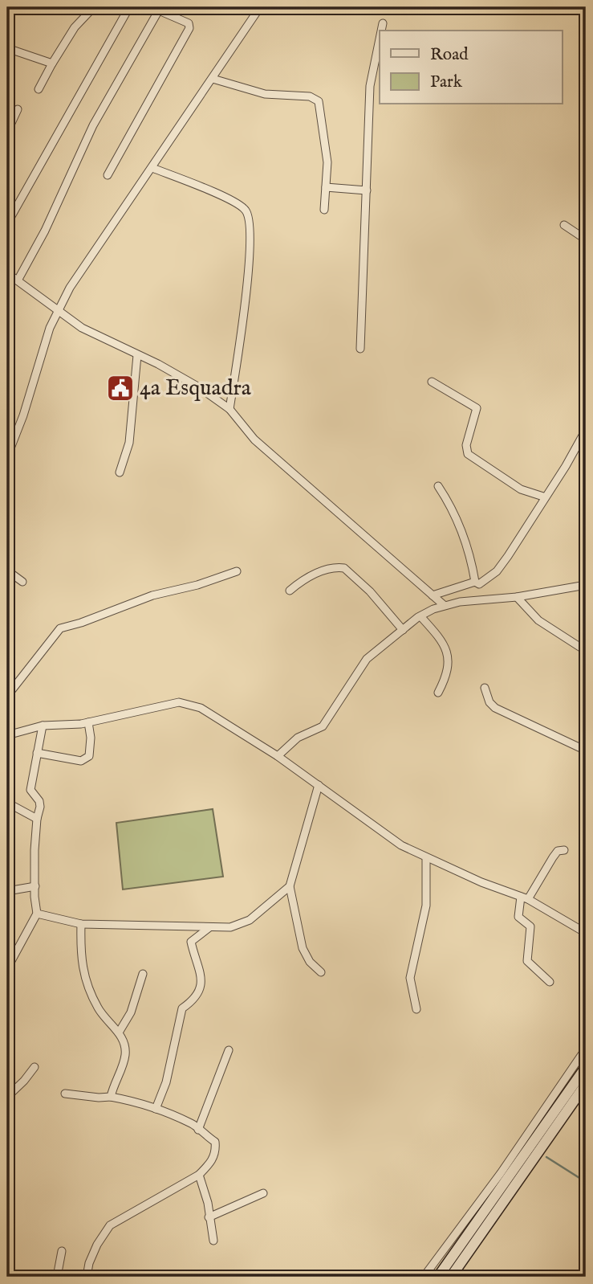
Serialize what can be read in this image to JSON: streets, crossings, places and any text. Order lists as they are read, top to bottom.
{
  "places": {
    "public building": ["4a Esquadra"]
  },
  "legend": ["Road", "Park"]
}
